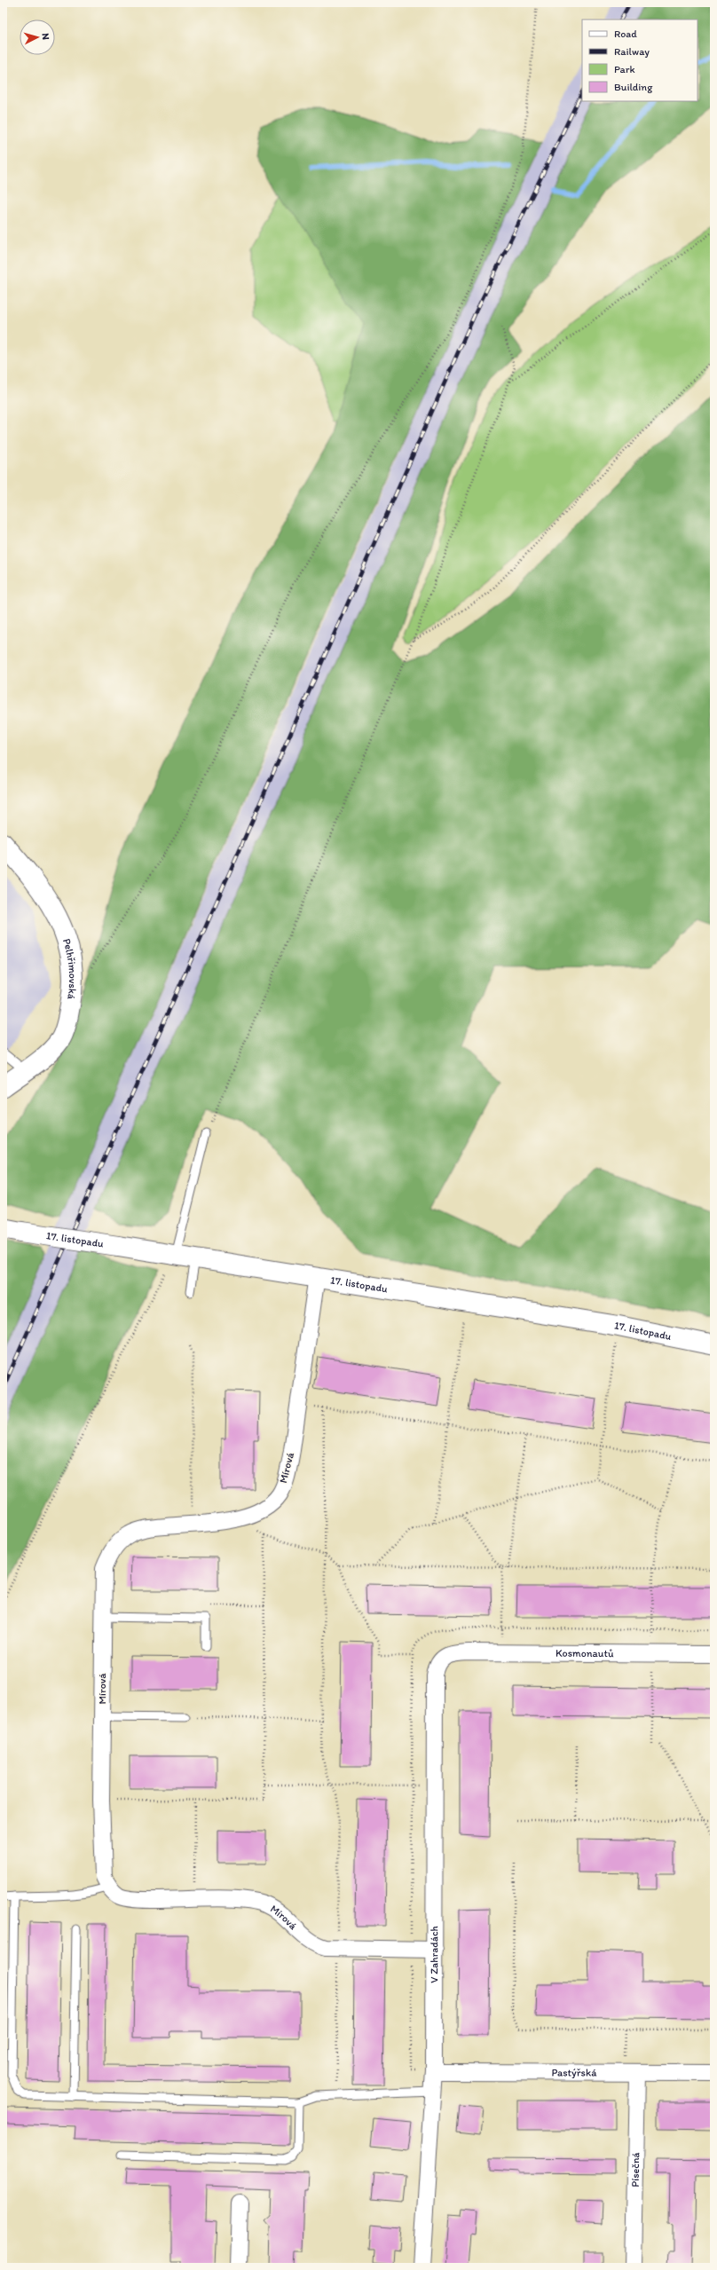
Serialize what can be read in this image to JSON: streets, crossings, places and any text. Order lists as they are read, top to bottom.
{
  "streets": {
    "street": [
      "Pelhřimovská",
      "17. listopadu",
      "Mírová",
      "Kosmonautů",
      "V Zahradách",
      "Pastýřská",
      "Písečná"
    ]
  },
  "crossings": [
    ["17. listopadu", "Mírová"],
    ["Mírová", "V Zahradách"],
    ["Kosmonautů", "V Zahradách"],
    ["V Zahradách", "Pastýřská"],
    ["Pastýřská", "Písečná"]
  ],
  "legend": [
    "Road",
    "Railway",
    "Park",
    "Building"
  ],
  "north": "right"
}
